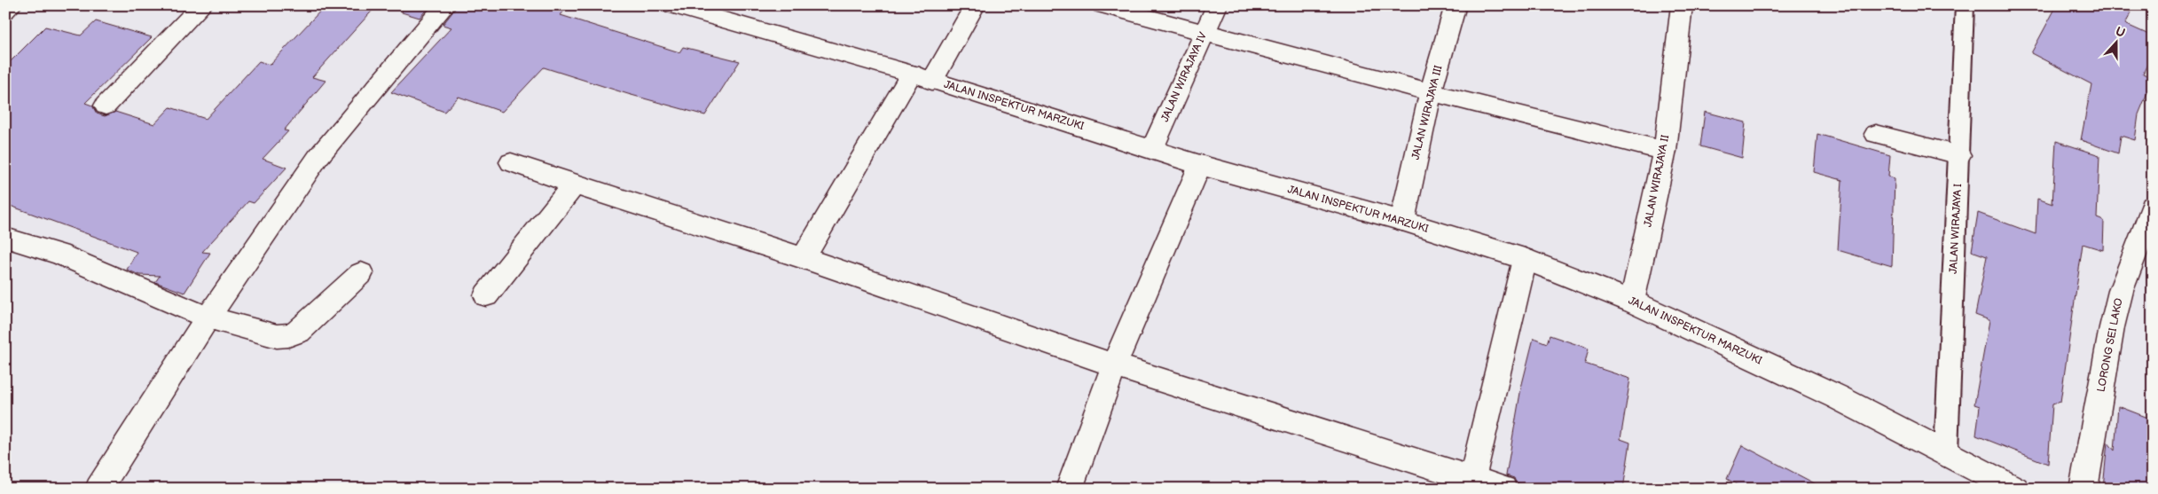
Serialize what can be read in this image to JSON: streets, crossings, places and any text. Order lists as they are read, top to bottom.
{
  "streets": {
    "street": [
      "JALAN WIRAJAYA IV",
      "JALAN INSPEKTUR MARZUKI",
      "JALAN WIRAJAYA III",
      "JALAN WIRAJAYA II",
      "LORONG SEI LAKO"
    ],
    "lane": ["JALAN WIRAJAYA I"]
  },
  "crossings": [
    ["JALAN WIRAJAYA IV", "JALAN INSPEKTUR MARZUKI"],
    ["JALAN INSPEKTUR MARZUKI", "JALAN WIRAJAYA III"],
    ["JALAN INSPEKTUR MARZUKI", "JALAN WIRAJAYA II"],
    ["JALAN INSPEKTUR MARZUKI", "JALAN WIRAJAYA I"]
  ],
  "north": "top"
}
